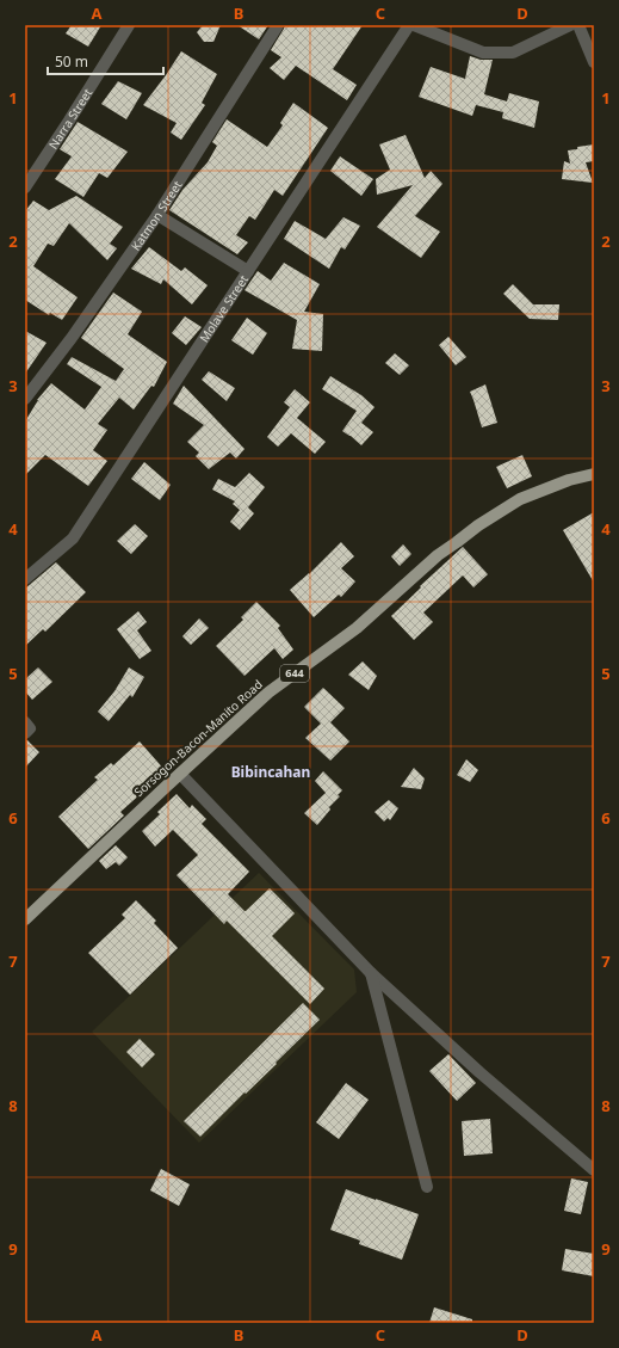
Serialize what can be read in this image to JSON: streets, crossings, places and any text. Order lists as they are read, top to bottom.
{
  "streets": {
    "main road": ["644", "Sorsogon-Bacon-Manito Road"],
    "street": ["Narra Street", "Katmon Street", "Molave Street"]
  },
  "districts": ["Bibincahan"],
  "scale_bar": "50 m",
  "grid": {
    "columns": [
      "A",
      "B",
      "C",
      "D"
    ],
    "rows": [
      "1",
      "2",
      "3",
      "4",
      "5",
      "6",
      "7",
      "8",
      "9"
    ]
  }
}
